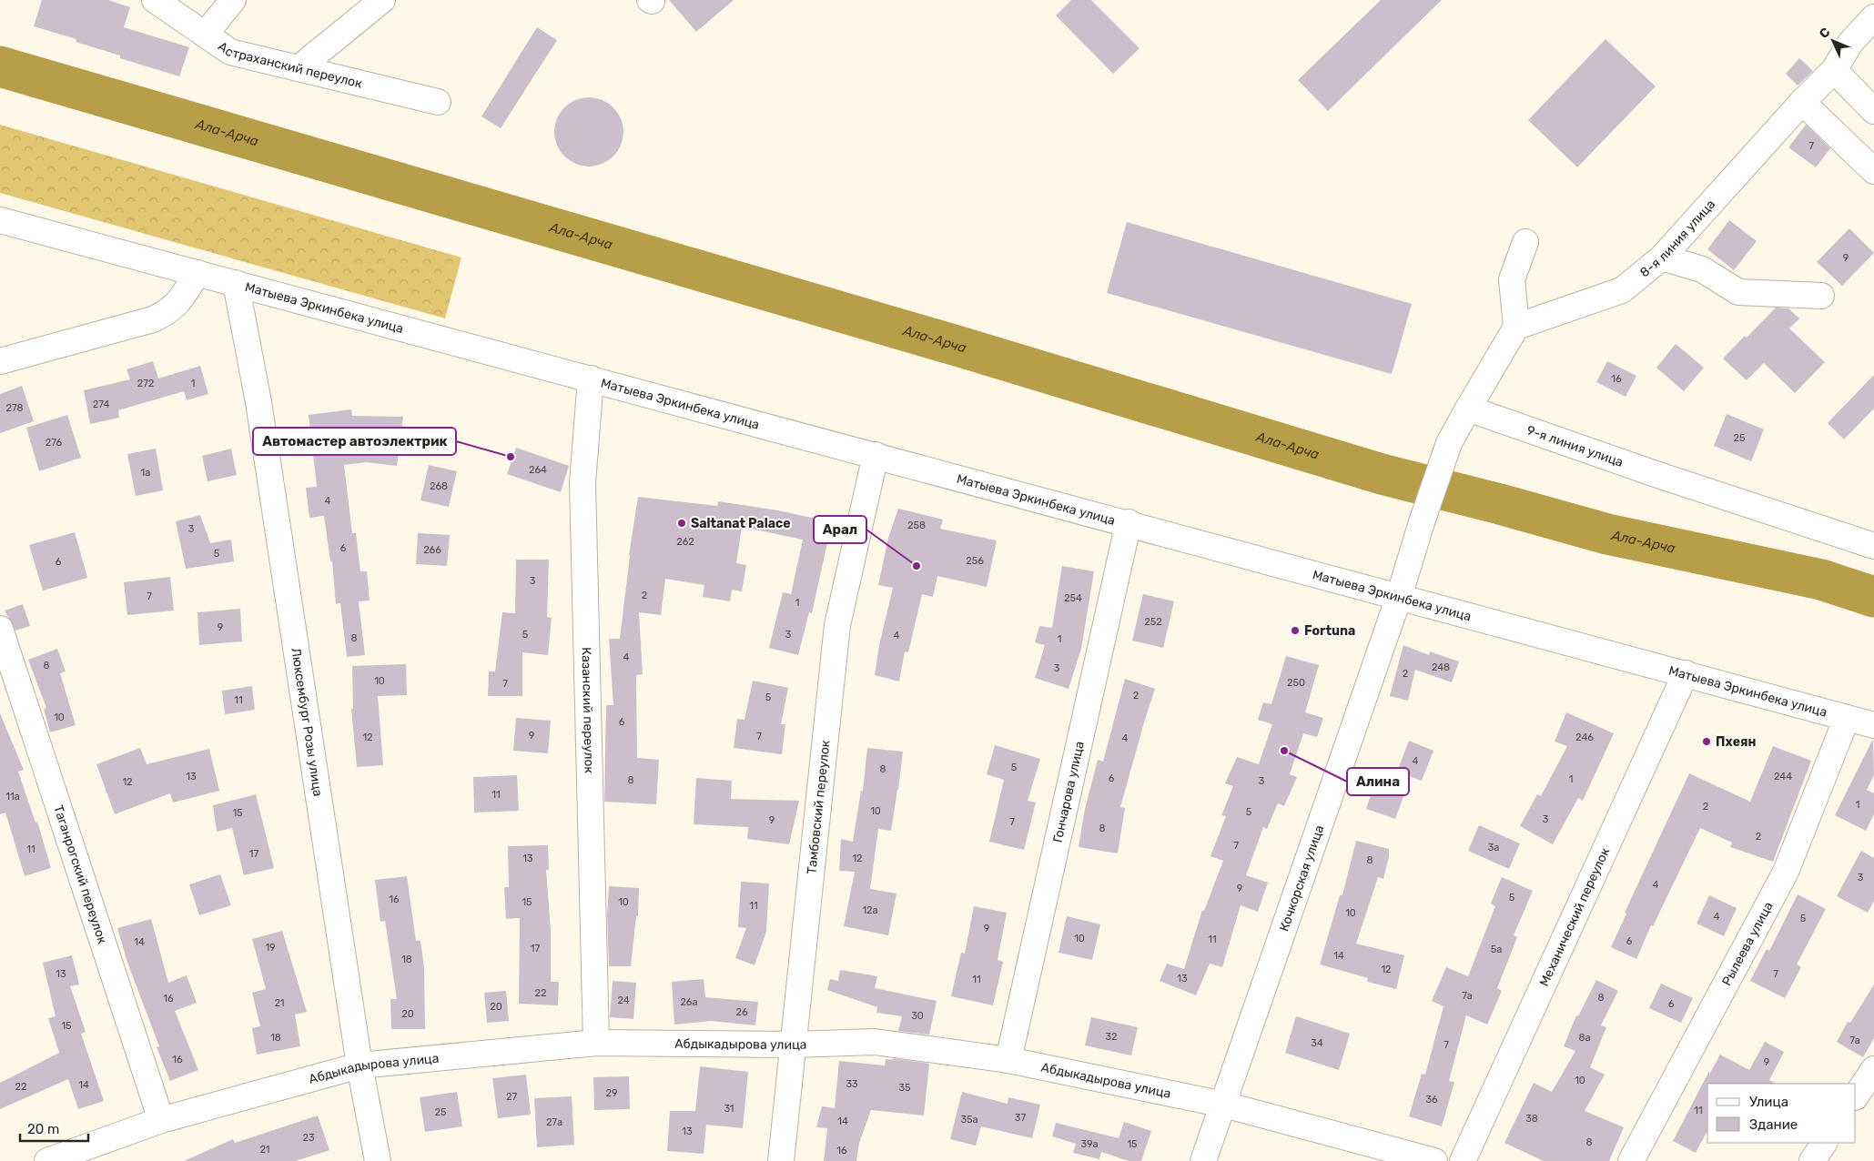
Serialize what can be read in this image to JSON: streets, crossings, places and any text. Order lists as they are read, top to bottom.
{
  "streets": {
    "street": [
      "Астраханский переулок",
      "8-я линия улица",
      "Матыева Эркинбека улица",
      "9-я линия улица",
      "Казанский переулок",
      "Люксембург Розы улица",
      "Гончарова улица",
      "Тамбовский переулок",
      "Таганрогский переулок",
      "Кочкорская улица",
      "Механический переулок",
      "Рылеева улица",
      "Абдыкадырова улица"
    ]
  },
  "crossings": [
    ["Матыева Эркинбека улица", "Казанский переулок"],
    ["Матыева Эркинбека улица", "Люксембург Розы улица"],
    ["Матыева Эркинбека улица", "Гончарова улица"],
    ["Матыева Эркинбека улица", "Тамбовский переулок"],
    ["Матыева Эркинбека улица", "Кочкорская улица"],
    ["Матыева Эркинбека улица", "Механический переулок"],
    ["Матыева Эркинбека улица", "Рылеева улица"],
    ["Казанский переулок", "Абдыкадырова улица"],
    ["Люксембург Розы улица", "Абдыкадырова улица"],
    ["Гончарова улица", "Абдыкадырова улица"],
    ["Тамбовский переулок", "Абдыкадырова улица"],
    ["Таганрогский переулок", "Абдыкадырова улица"],
    ["Кочкорская улица", "Абдыкадырова улица"]
  ],
  "water": ["Ала-Арча"],
  "places": [
    "Автомастер автоэлектрик",
    "Saltanat Palace",
    "Арал",
    "Fortuna",
    "Пхеян",
    "Алина"
  ],
  "house_numbers": [
    "7",
    "9",
    "16",
    "272",
    "1",
    "274",
    "278",
    "25",
    "276",
    "264",
    "1a",
    "268",
    "4",
    "258",
    "3",
    "262",
    "6",
    "266",
    "5",
    "256",
    "6",
    "3",
    "2",
    "7",
    "254",
    "1",
    "252",
    "9",
    "5",
    "3",
    "4",
    "8",
    "1",
    "4",
    "8",
    "248",
    "3",
    "2",
    "10",
    "250",
    "7",
    "2",
    "5",
    "11",
    "10",
    "6",
    "9",
    "7",
    "12",
    "246",
    "4",
    "4",
    "5",
    "8",
    "13",
    "244",
    "6",
    "1",
    "8",
    "3",
    "12",
    "11",
    "11a",
    "1",
    "2",
    "10",
    "5",
    "15",
    "3",
    "9",
    "7",
    "8",
    "2",
    "7",
    "3a",
    "11",
    "17",
    "13",
    "12",
    "8",
    "3",
    "4",
    "9",
    "5",
    "16",
    "15",
    "10",
    "11",
    "12a",
    "10",
    "4",
    "5",
    "9",
    "10",
    "11",
    "6",
    "14",
    "19",
    "17",
    "5a",
    "14",
    "18",
    "12",
    "13",
    "7",
    "13",
    "11",
    "22",
    "7a",
    "8",
    "16",
    "24",
    "26a",
    "21",
    "6",
    "20",
    "26",
    "20",
    "30",
    "15",
    "32",
    "18",
    "8a",
    "7a",
    "34",
    "7",
    "16",
    "9",
    "10",
    "33",
    "14",
    "22",
    "35",
    "29",
    "27",
    "36",
    "31",
    "11",
    "25",
    "37",
    "38",
    "35a",
    "14",
    "27a",
    "13",
    "23",
    "8",
    "39а",
    "15",
    "21",
    "16"
  ],
  "legend": ["Улица", "Здание"],
  "scale_bar": "20 m",
  "north": "top left"
}
